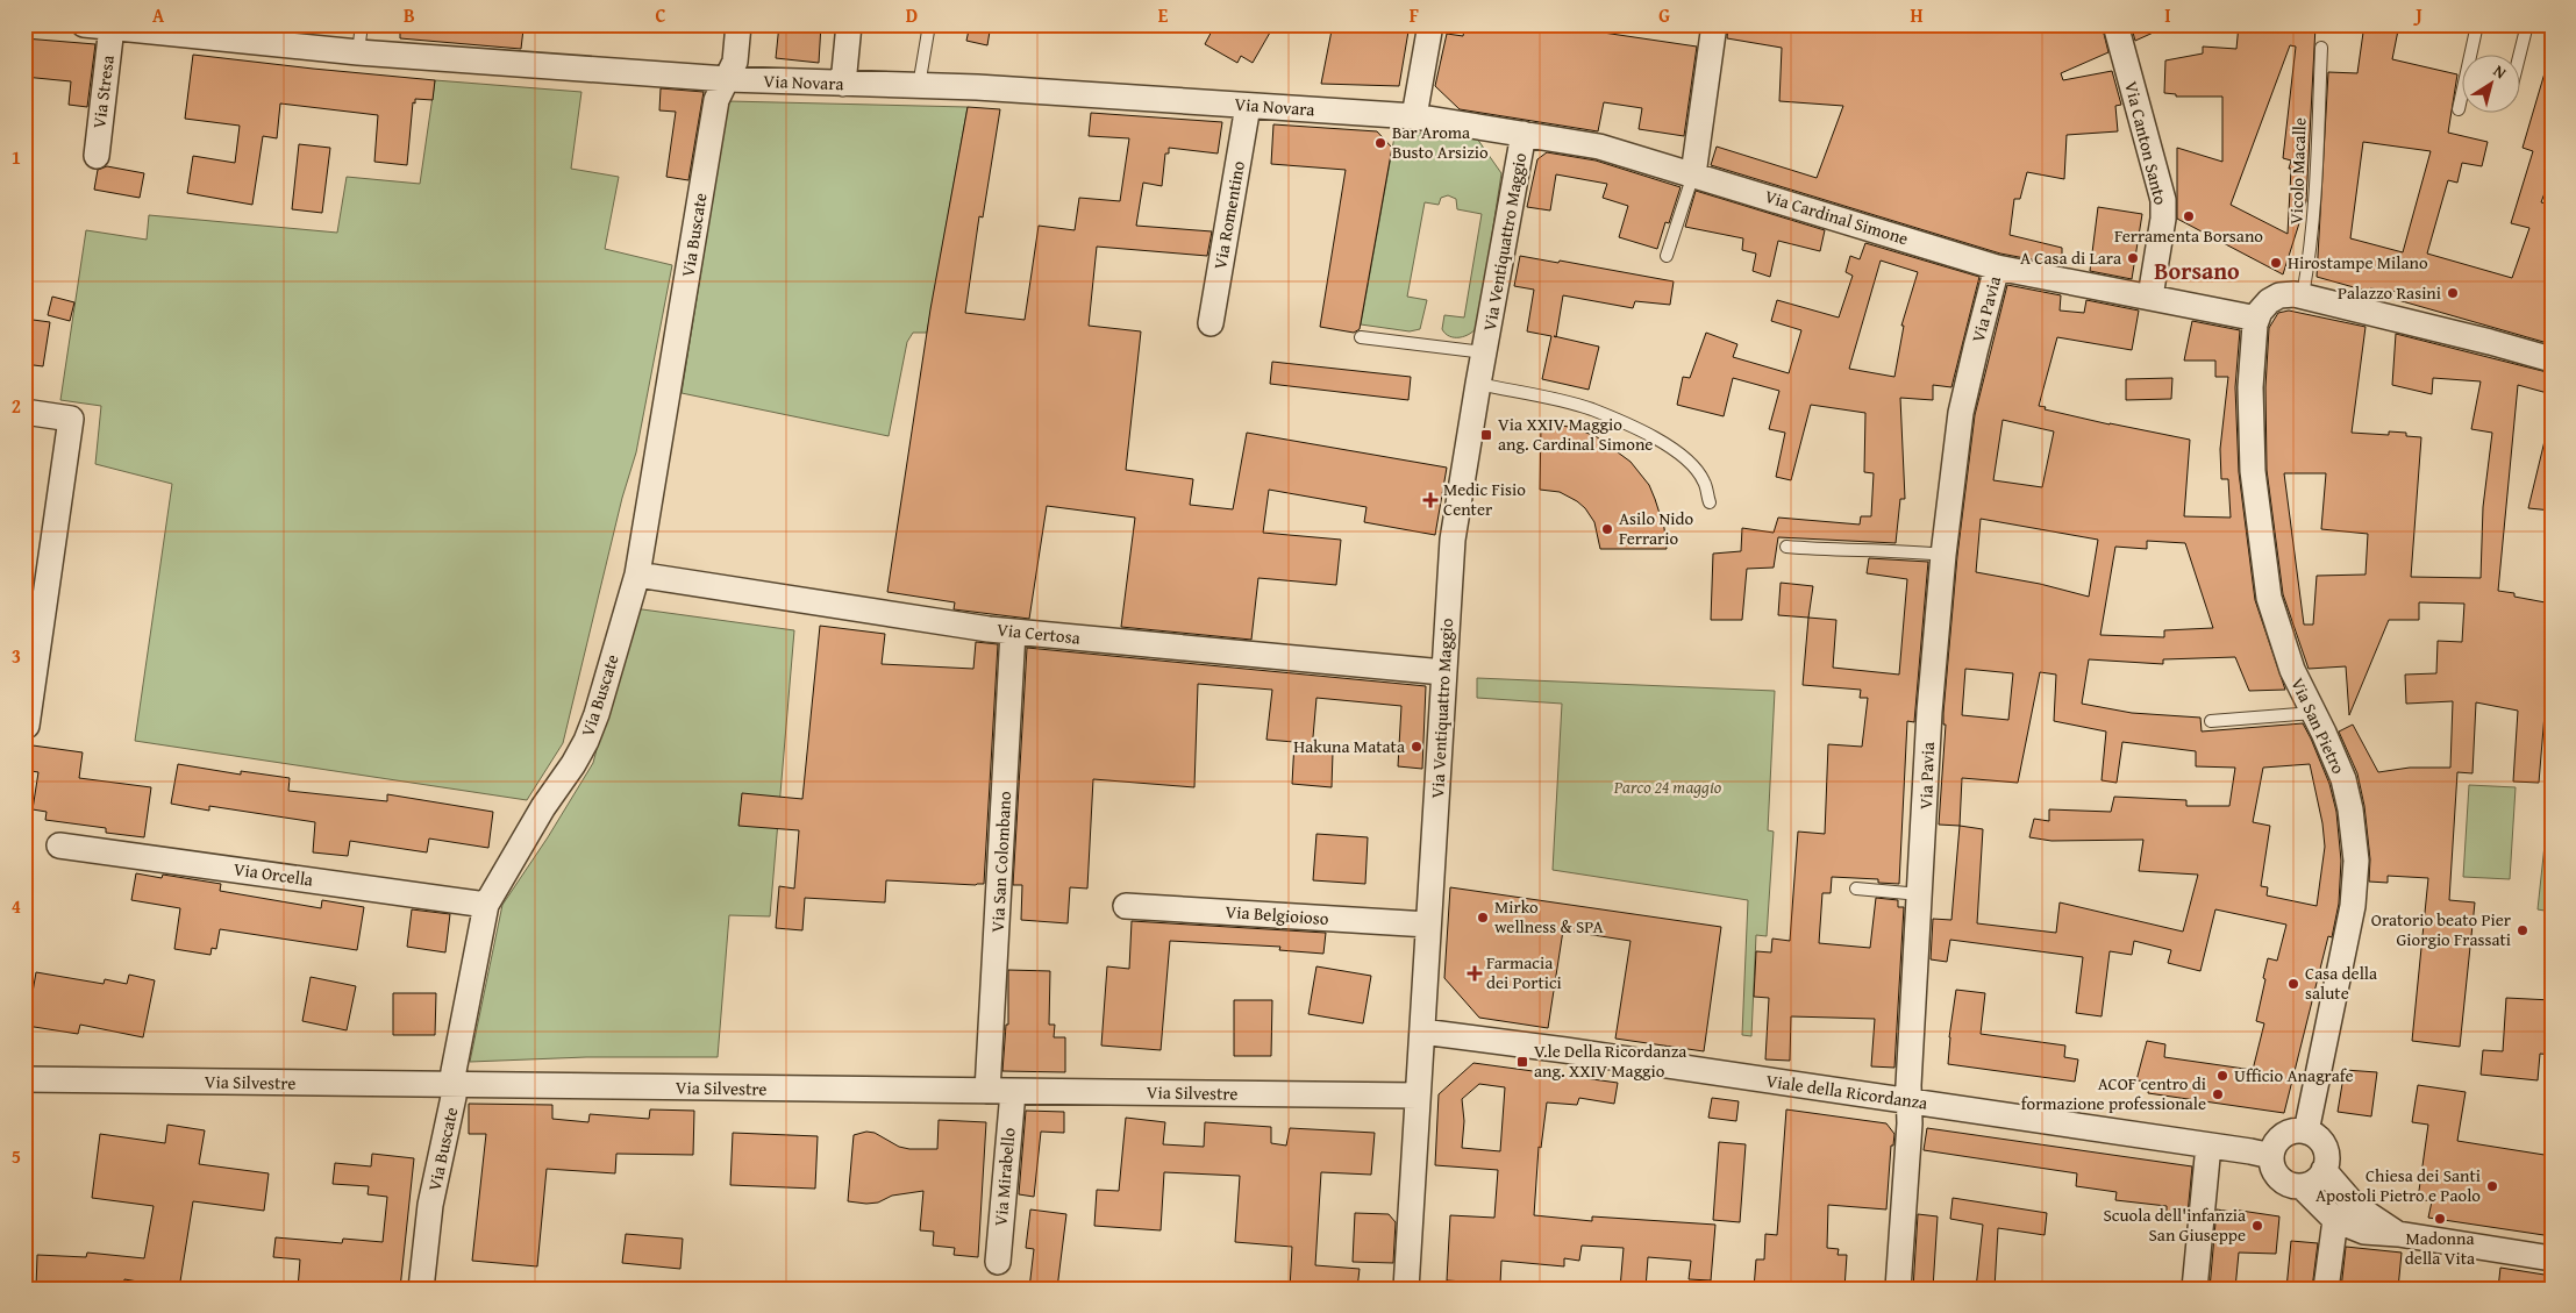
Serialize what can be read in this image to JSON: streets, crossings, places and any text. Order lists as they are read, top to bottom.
{
  "streets": {
    "street": [
      "Via Novara",
      "Via Stresa",
      "Via Canton Santo",
      "Via Romentino",
      "Via Cardinal Simone",
      "Via Buscate",
      "Via Ventiquattro Maggio",
      "Via Pavia",
      "Via Certosa",
      "Via San Pietro",
      "Via San Colombano",
      "Via Orcella",
      "Via Belgioioso",
      "Via Silvestre",
      "Viale della Ricordanza",
      "Via Mirabello"
    ],
    "lane": ["Vicolo Macalle"]
  },
  "crossings": [
    ["Via Novara", "Via Stresa"],
    ["Via Novara", "Via Romentino"],
    ["Via Novara", "Via Cardinal Simone"],
    ["Via Novara", "Via Buscate"],
    ["Via Novara", "Via Ventiquattro Maggio"],
    ["Via Canton Santo", "Via Cardinal Simone"],
    ["Via Cardinal Simone", "Via Ventiquattro Maggio"],
    ["Via Cardinal Simone", "Via Pavia"],
    ["Via Cardinal Simone", "Via San Pietro"],
    ["Via Buscate", "Via Certosa"],
    ["Via Buscate", "Via Orcella"],
    ["Via Buscate", "Via Silvestre"],
    ["Via Ventiquattro Maggio", "Via Certosa"],
    ["Via Ventiquattro Maggio", "Via Belgioioso"],
    ["Via Ventiquattro Maggio", "Via Silvestre"],
    ["Via Ventiquattro Maggio", "Viale della Ricordanza"],
    ["Via Pavia", "Viale della Ricordanza"],
    ["Via Certosa", "Via San Colombano"],
    ["Via San Pietro", "Viale della Ricordanza"],
    ["Via San Colombano", "Via Silvestre"],
    ["Via Silvestre", "Via Mirabello"]
  ],
  "districts": ["Borsano"],
  "parks": ["Parco 24 maggio"],
  "places": {
    "other": [
      "Bar Aroma Busto Arsizio",
      "Ferramenta Borsano",
      "A Casa di Lara",
      "Hirostampe Milano",
      "Palazzo Rasini",
      "Asilo Nido Ferrario",
      "Hakuna Matata",
      "Mirko wellness & SPA",
      "Oratorio beato Pier Giorgio Frassati",
      "Casa della salute",
      "Ufficio Anagrafe",
      "ACOF centro di formazione professionale",
      "Chiesa dei Santi Apostoli Pietro e Paolo",
      "Madonna della Vita",
      "Scuola dell'infanzia San Giuseppe"
    ],
    "transit": ["Via XXIV Maggio ang. Cardinal Simone", "V.le Della Ricordanza ang. XXIV Maggio"],
    "health": ["Medic Fisio Center", "Farmacia dei Portici"]
  },
  "north": "top right",
  "grid": {
    "columns": [
      "A",
      "B",
      "C",
      "D",
      "E",
      "F",
      "G",
      "H",
      "I",
      "J"
    ],
    "rows": [
      "1",
      "2",
      "3",
      "4",
      "5"
    ]
  }
}
